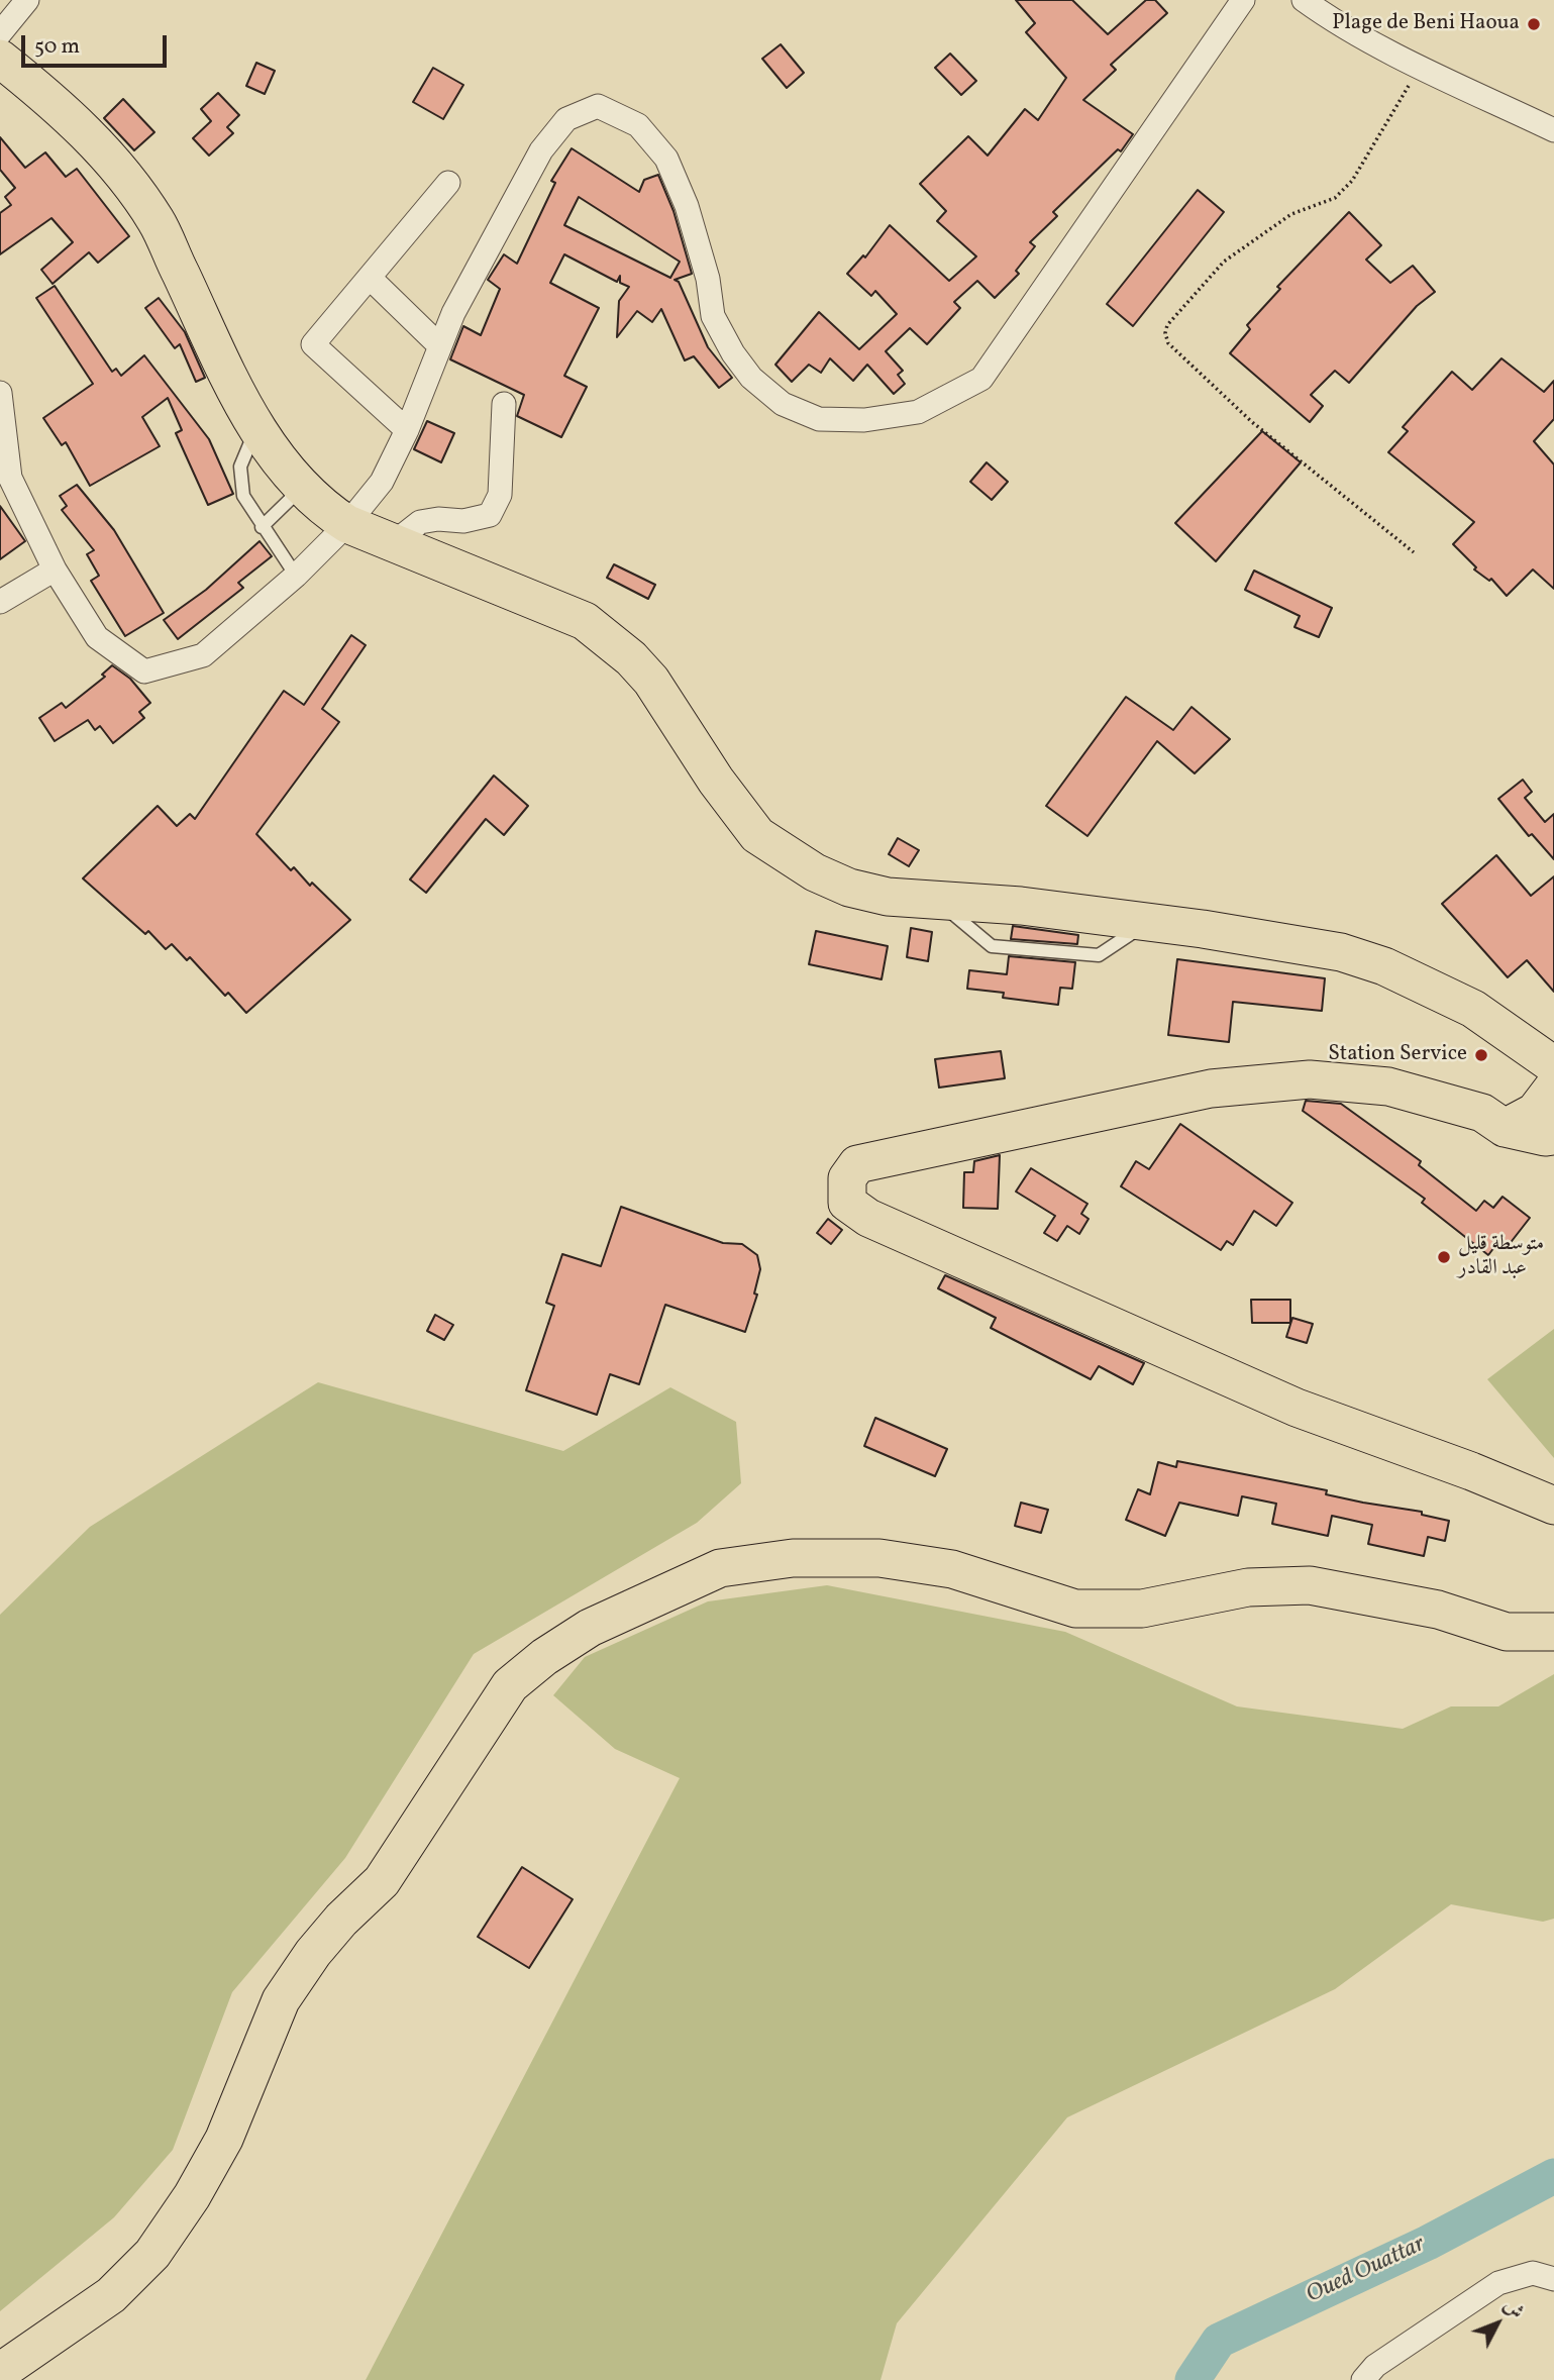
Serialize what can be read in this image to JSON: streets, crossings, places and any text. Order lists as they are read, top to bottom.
{
  "water": ["Oued Ouattar"],
  "places": ["Plage de Beni Haoua", "Station Service", "متوسطة قليل عبد القادر"],
  "scale_bar": "50 m",
  "north": "top right"
}
